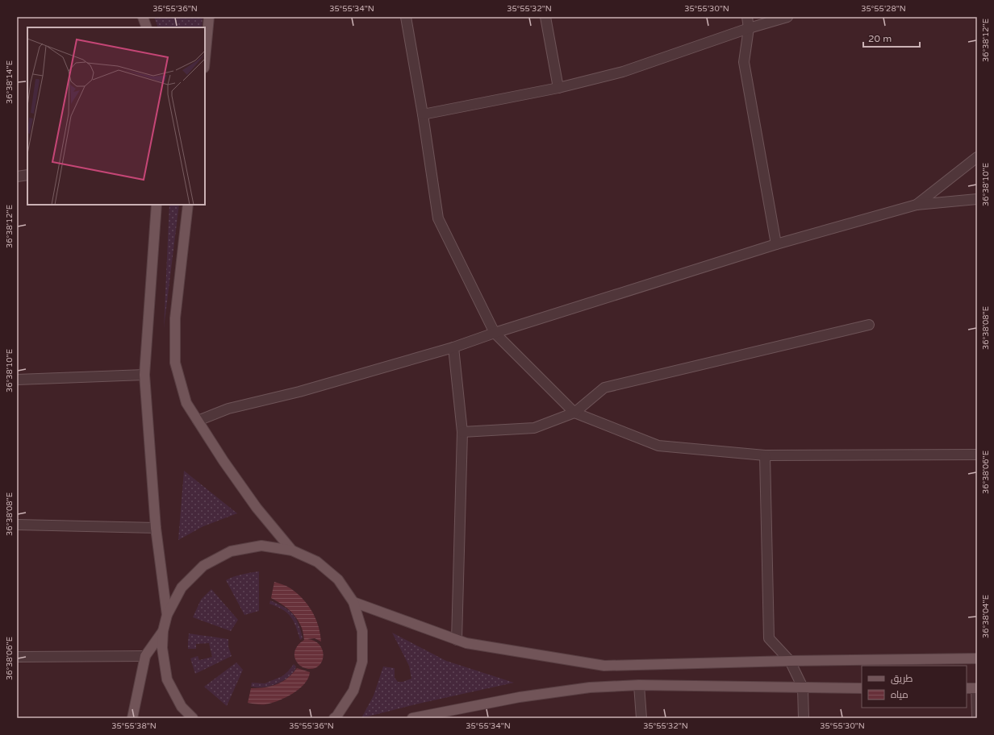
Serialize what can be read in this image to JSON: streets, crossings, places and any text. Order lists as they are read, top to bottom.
{
  "legend": ["طريق", "مياه"],
  "scale_bar": "20 m",
  "coordinates": [
    "35°55'36\"N",
    "35°55'34\"N",
    "35°55'32\"N",
    "35°55'30\"N",
    "35°55'28\"N",
    "36°38'12\"E",
    "36°38'14\"E",
    "36°38'10\"E",
    "36°38'08\"E",
    "36°38'06\"E",
    "36°38'04\"E",
    "35°55'38\"N"
  ]
}
